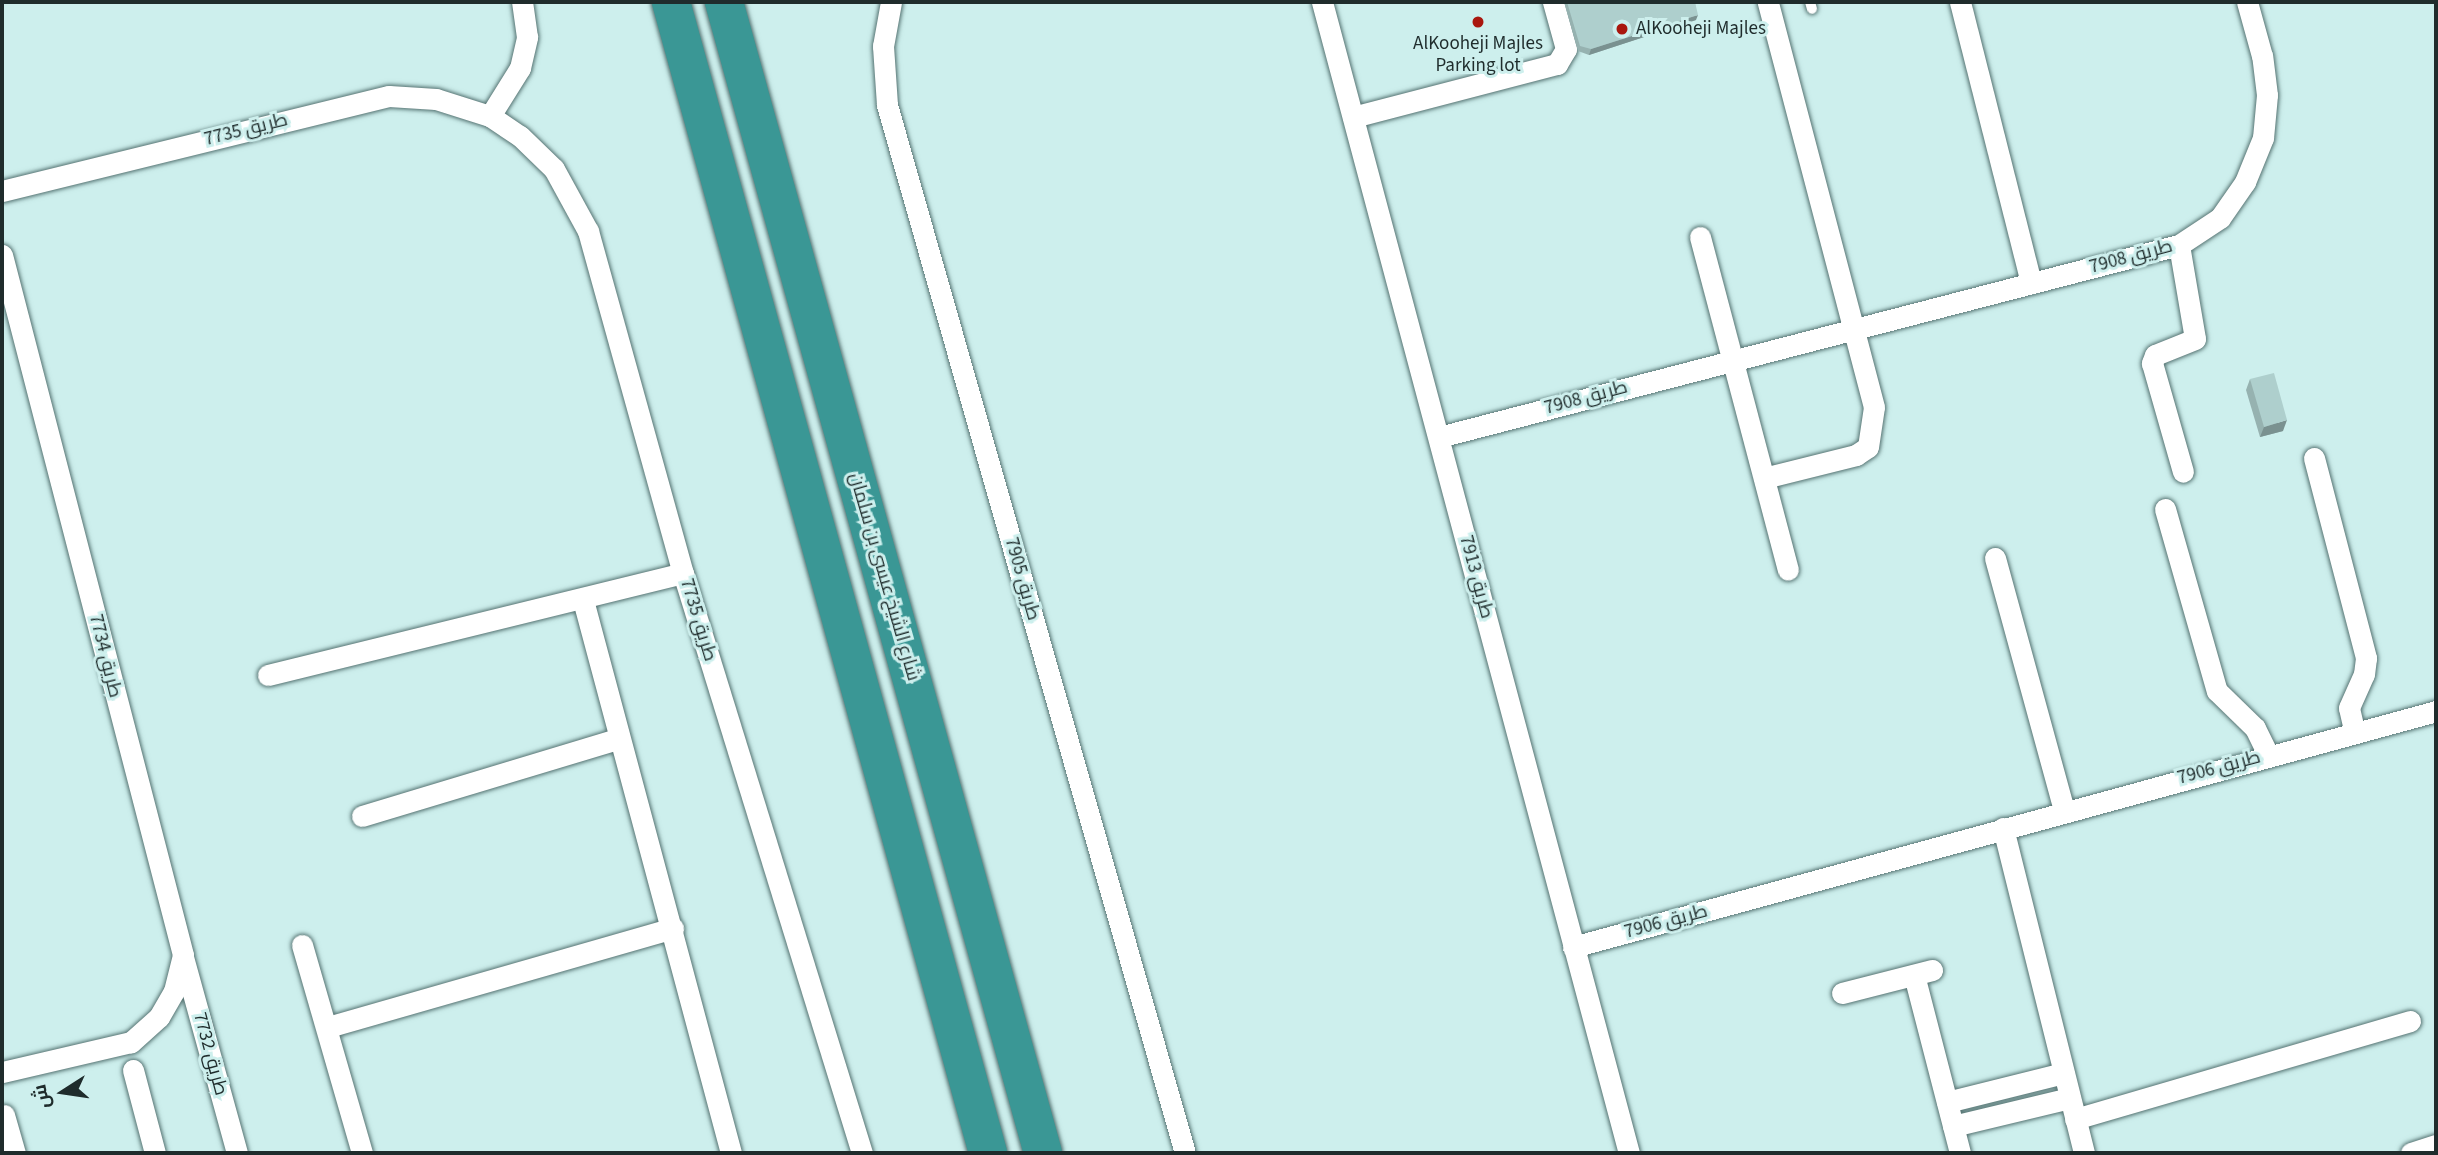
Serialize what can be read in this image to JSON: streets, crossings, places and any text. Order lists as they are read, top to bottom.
{
  "streets": {
    "highway": ["شارع الشيخ عيسى بن سلمان"],
    "street": [
      "طريق 7735",
      "طريق 7908",
      "طريق 7913",
      "طريق 7905",
      "طريق 7734",
      "طريق 7906",
      "طريق 7732"
    ]
  },
  "crossings": [
    ["طريق 7908", "طريق 7913"],
    ["طريق 7913", "طريق 7906"],
    ["طريق 7734", "طريق 7732"]
  ],
  "places": ["AlKooheji Majles Parking lot", "AlKooheji Majles"],
  "north": "left"
}
